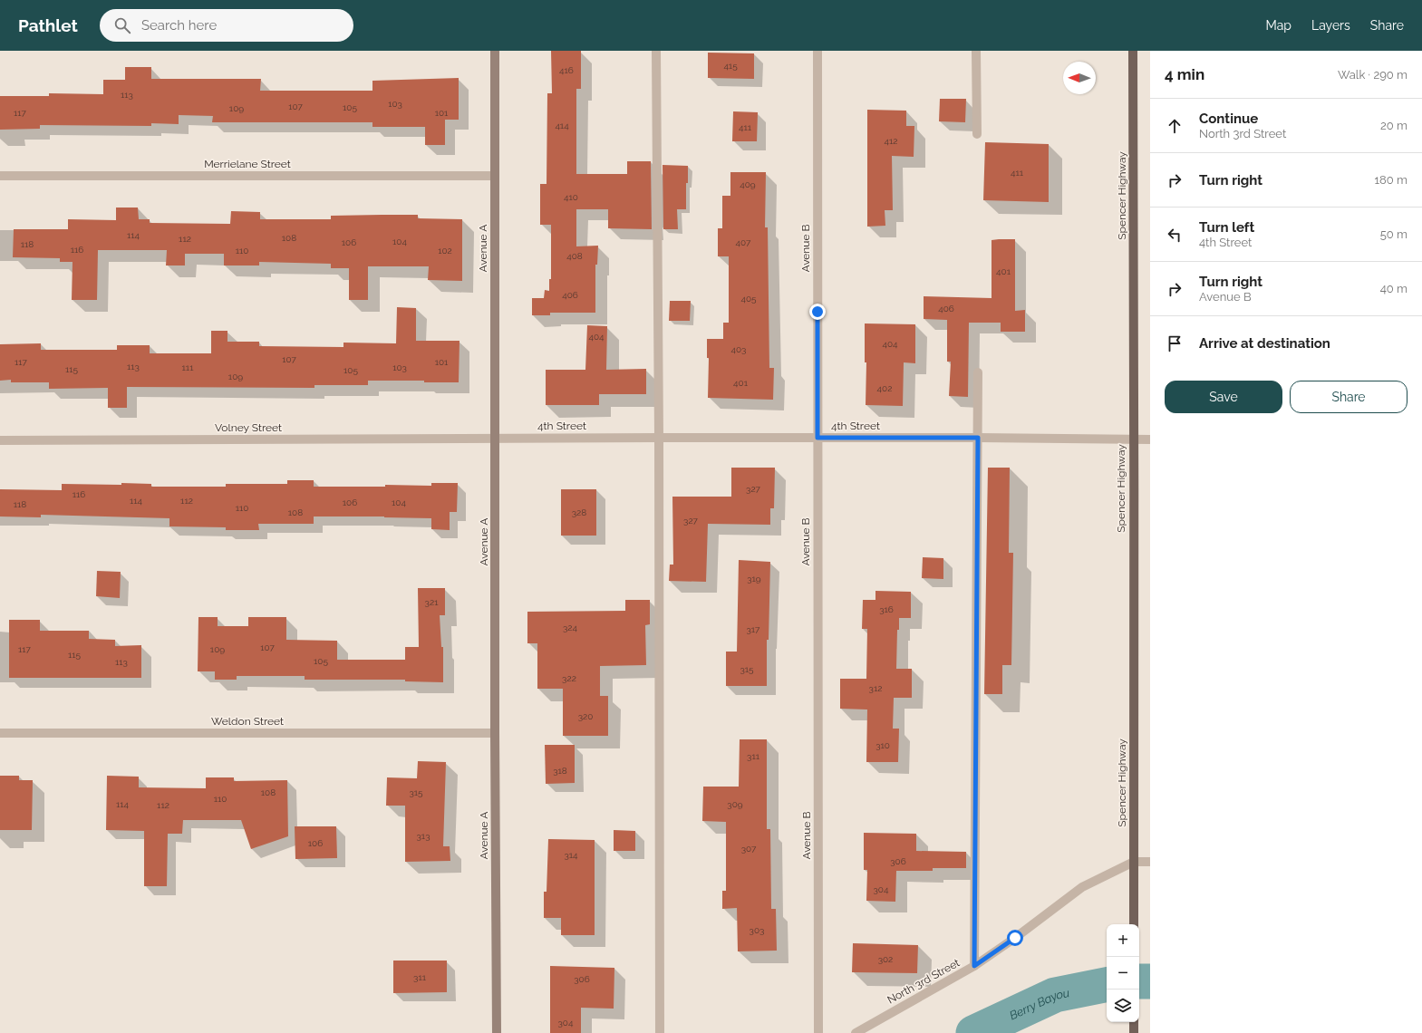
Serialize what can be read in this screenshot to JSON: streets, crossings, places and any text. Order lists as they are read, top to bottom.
{
  "streets": {
    "main road": ["Spencer Highway"],
    "street": [
      "Merrielane Street",
      "Avenue A",
      "Avenue B",
      "4th Street",
      "Volney Street",
      "Weldon Street",
      "North 3rd Street"
    ]
  },
  "crossings": [
    ["Merrielane Street", "Avenue A"],
    ["Spencer Highway", "4th Street"],
    ["Spencer Highway", "North 3rd Street"],
    ["Avenue A", "4th Street"],
    ["Avenue A", "Volney Street"],
    ["Avenue A", "Weldon Street"],
    ["Avenue B", "4th Street"],
    ["4th Street", "Volney Street"]
  ],
  "water": ["Berry Bayou"],
  "house_numbers": [
    "415",
    "416",
    "113",
    "103",
    "107",
    "105",
    "109",
    "117",
    "101",
    "414",
    "411",
    "412",
    "411",
    "409",
    "410",
    "114",
    "108",
    "112",
    "104",
    "106",
    "407",
    "118",
    "116",
    "110",
    "102",
    "408",
    "401",
    "406",
    "405",
    "406",
    "404",
    "404",
    "403",
    "107",
    "117",
    "101",
    "113",
    "111",
    "103",
    "115",
    "105",
    "109",
    "401",
    "402",
    "327",
    "116",
    "114",
    "112",
    "106",
    "104",
    "118",
    "110",
    "108",
    "328",
    "327",
    "319",
    "321",
    "316",
    "324",
    "317",
    "107",
    "117",
    "109",
    "115",
    "105",
    "113",
    "315",
    "322",
    "312",
    "320",
    "310",
    "311",
    "318",
    "108",
    "315",
    "110",
    "114",
    "309",
    "112",
    "313",
    "106",
    "307",
    "314",
    "306",
    "304",
    "303",
    "302",
    "311",
    "306",
    "304"
  ],
  "north": "left",
  "page": {
    "header": "Pathlet",
    "search": "Search here",
    "nav": ["Map", "Layers", "Share"],
    "heading": ["4 min", "Walk · 290 m"],
    "list": [
      ["Continue", "North 3rd Street", "20 m"],
      ["Turn right", "180 m"],
      ["Turn left", "4th Street", "50 m"],
      ["Turn right", "Avenue B", "40 m"],
      "Arrive at destination"
    ],
    "buttons": ["Save", "Share"],
    "map_buttons": ["+", "−"]
  }
}
